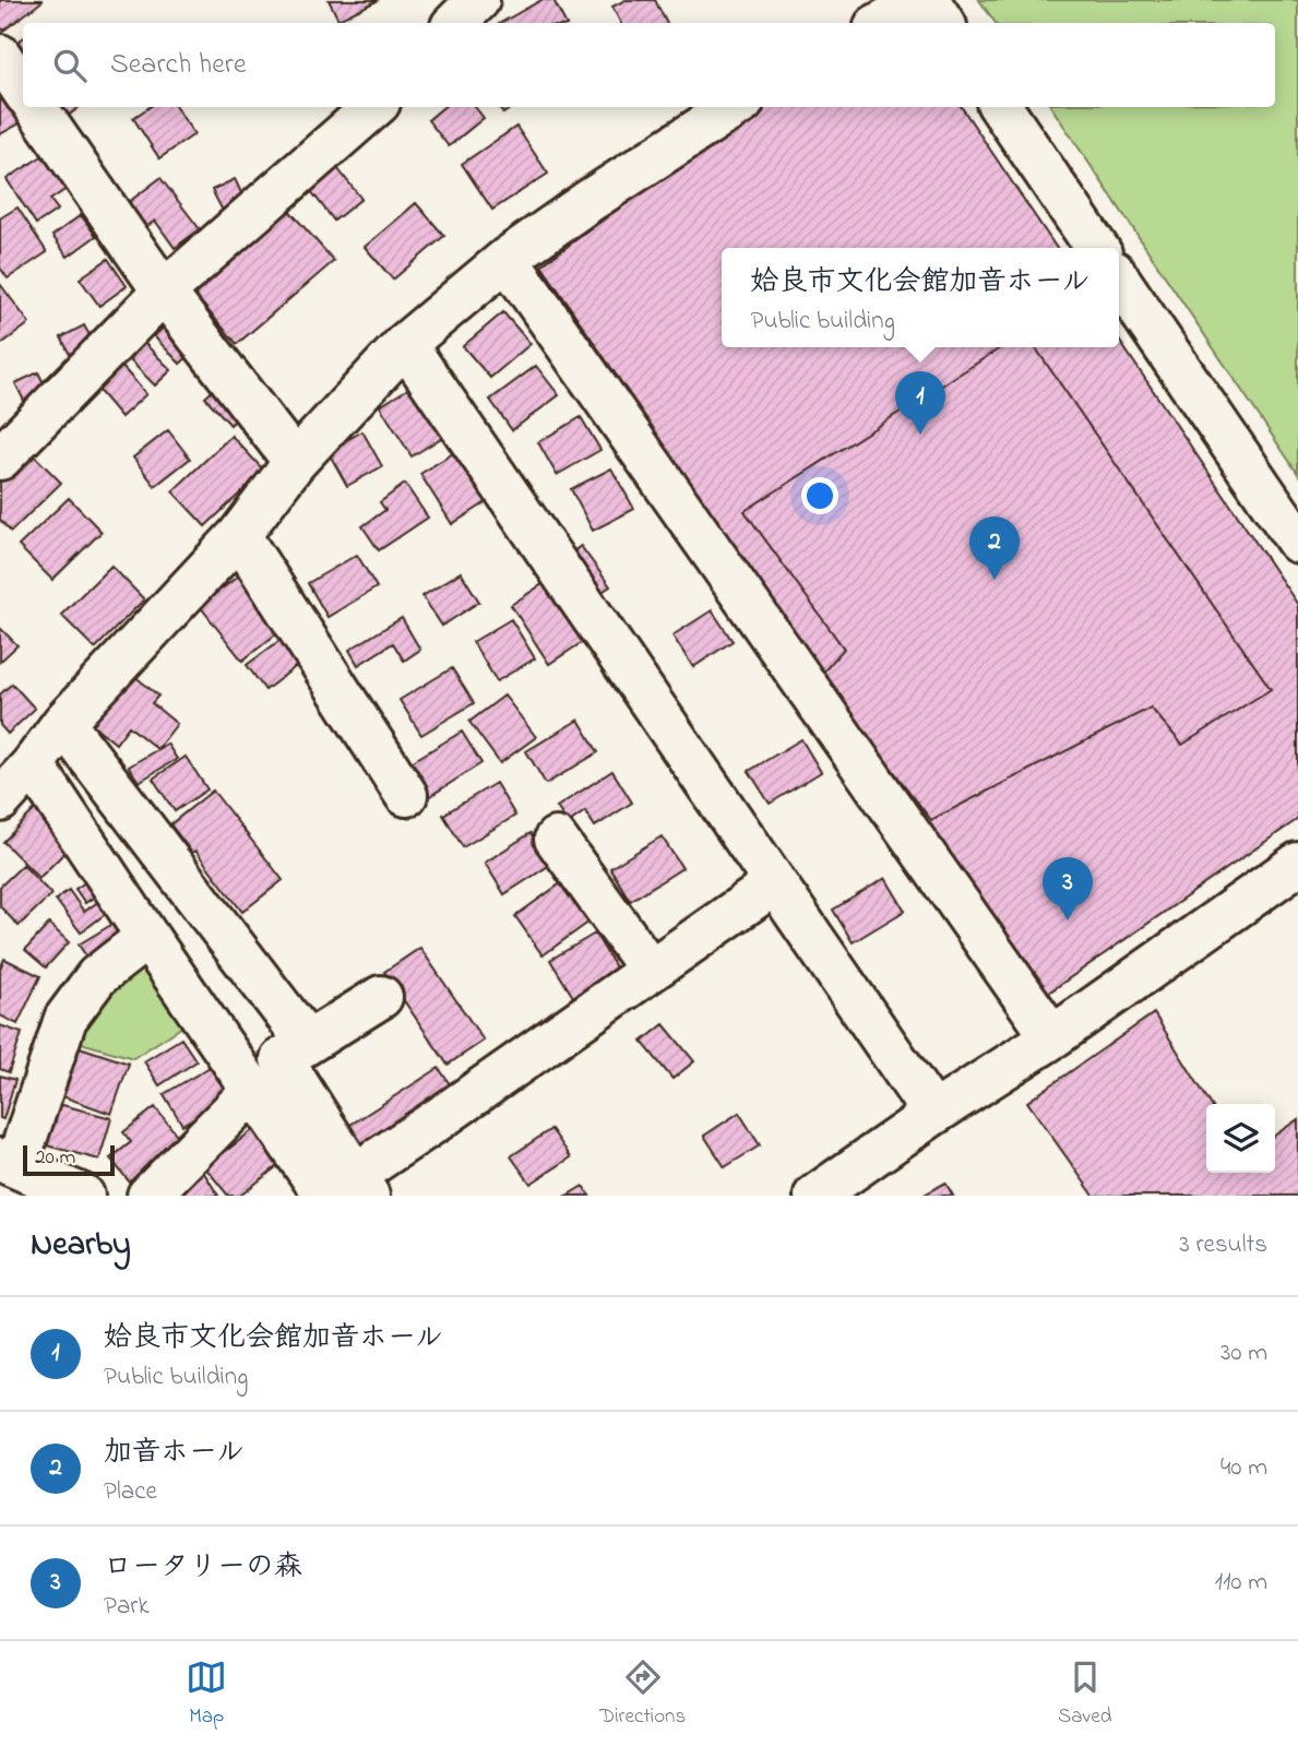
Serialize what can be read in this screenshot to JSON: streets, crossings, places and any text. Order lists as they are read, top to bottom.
{
  "scale_bar": "20 m",
  "page": {
    "search": "Search here",
    "popup": ["姶良市文化会館加音ホール", "Public building"],
    "pins": ["1", "2", "3"],
    "scale": "20 m",
    "heading": ["Nearby", "3 results"],
    "list": [
      {
        "mark": "1",
        "name": "姶良市文化会館加音ホール",
        "note": "Public building",
        "value": "30 m"
      },
      {
        "mark": "2",
        "name": "加音ホール",
        "note": "Place",
        "value": "40 m"
      },
      {
        "mark": "3",
        "name": "ロータリーの森",
        "note": "Park",
        "value": "110 m"
      }
    ],
    "nav": ["Map", "Directions", "Saved"]
  }
}
